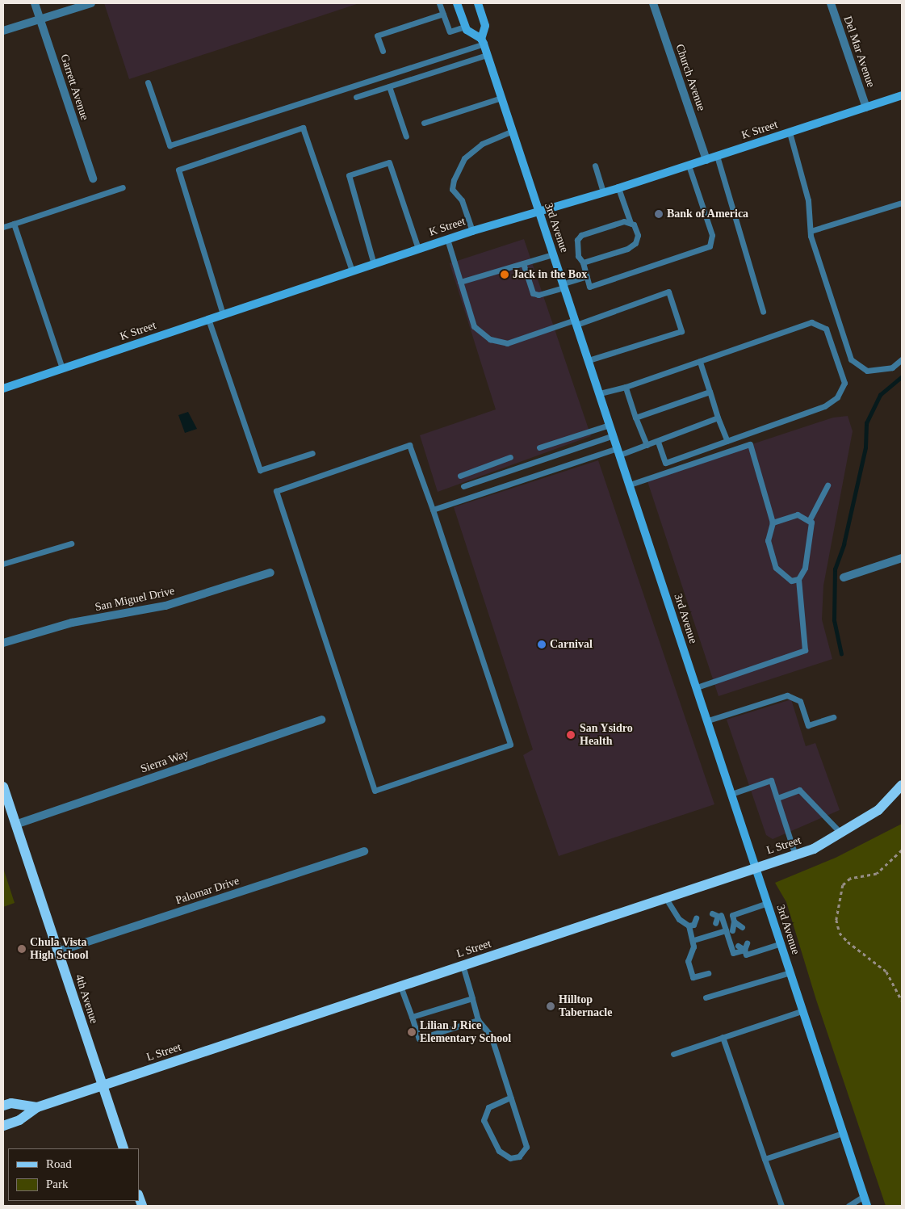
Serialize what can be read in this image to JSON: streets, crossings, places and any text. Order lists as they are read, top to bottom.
{
  "streets": {
    "main road": [
      "K Street",
      "3rd Avenue",
      "L Street",
      "4th Avenue"
    ],
    "street": [
      "Del Mar Avenue",
      "Church Avenue",
      "Garrett Avenue",
      "San Miguel Drive",
      "Sierra Way",
      "Palomar Drive"
    ]
  },
  "crossings": [
    ["Del Mar Avenue", "K Street"],
    ["Church Avenue", "K Street"],
    ["K Street", "3rd Avenue"],
    ["3rd Avenue", "L Street"],
    ["Sierra Way", "4th Avenue"],
    ["L Street", "4th Avenue"],
    ["Palomar Drive", "4th Avenue"]
  ],
  "places": [
    "Bank of America",
    "Jack in the Box",
    "Carnival",
    "San Ysidro Health",
    "Chula Vista High School",
    "Hilltop Tabernacle",
    "Lilian J Rice Elementary School"
  ],
  "legend": ["Road", "Park"]
}
